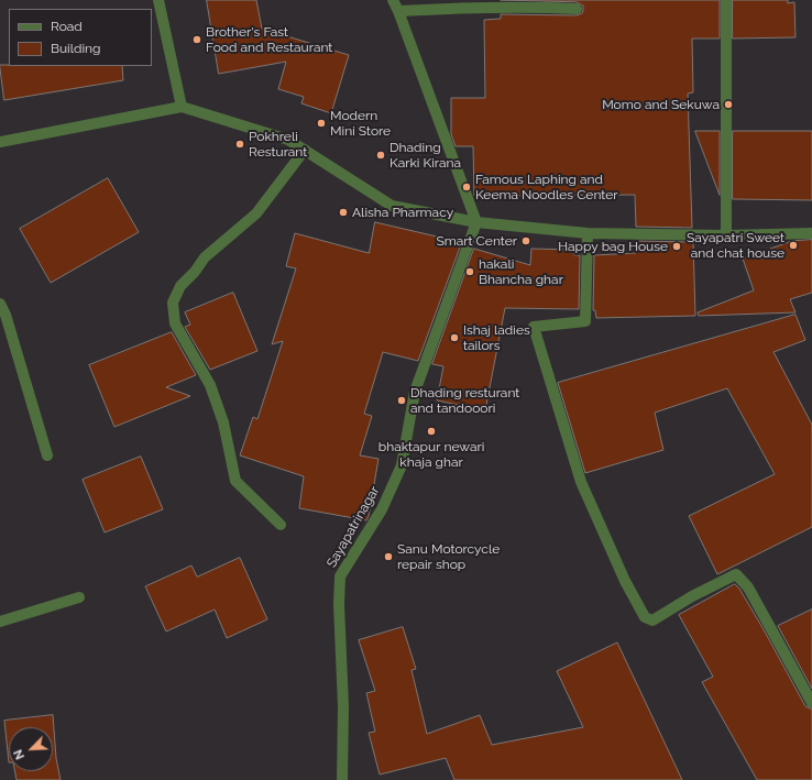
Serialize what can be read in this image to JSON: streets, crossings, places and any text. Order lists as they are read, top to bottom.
{
  "streets": {
    "street": ["Sayapatrinagar"]
  },
  "places": [
    "Brother's Fast Food and Restaurant",
    "Momo and Sekuwa",
    "Modern Mini Store",
    "Pokhreli Resturant",
    "Dhading Karki Kirana",
    "Famous Laphing and Keema Noodles Center",
    "Alisha Pharmacy",
    "Smart Center",
    "Sayapatri Sweet and chat house",
    "Happy bag House",
    "hakali Bhancha ghar",
    "Ishaj ladies tailors",
    "Dhading resturant and tandooori",
    "bhaktapur newari khaja ghar",
    "Sanu Motorcycle repair shop"
  ],
  "legend": ["Road", "Building"],
  "north": "bottom left"
}
